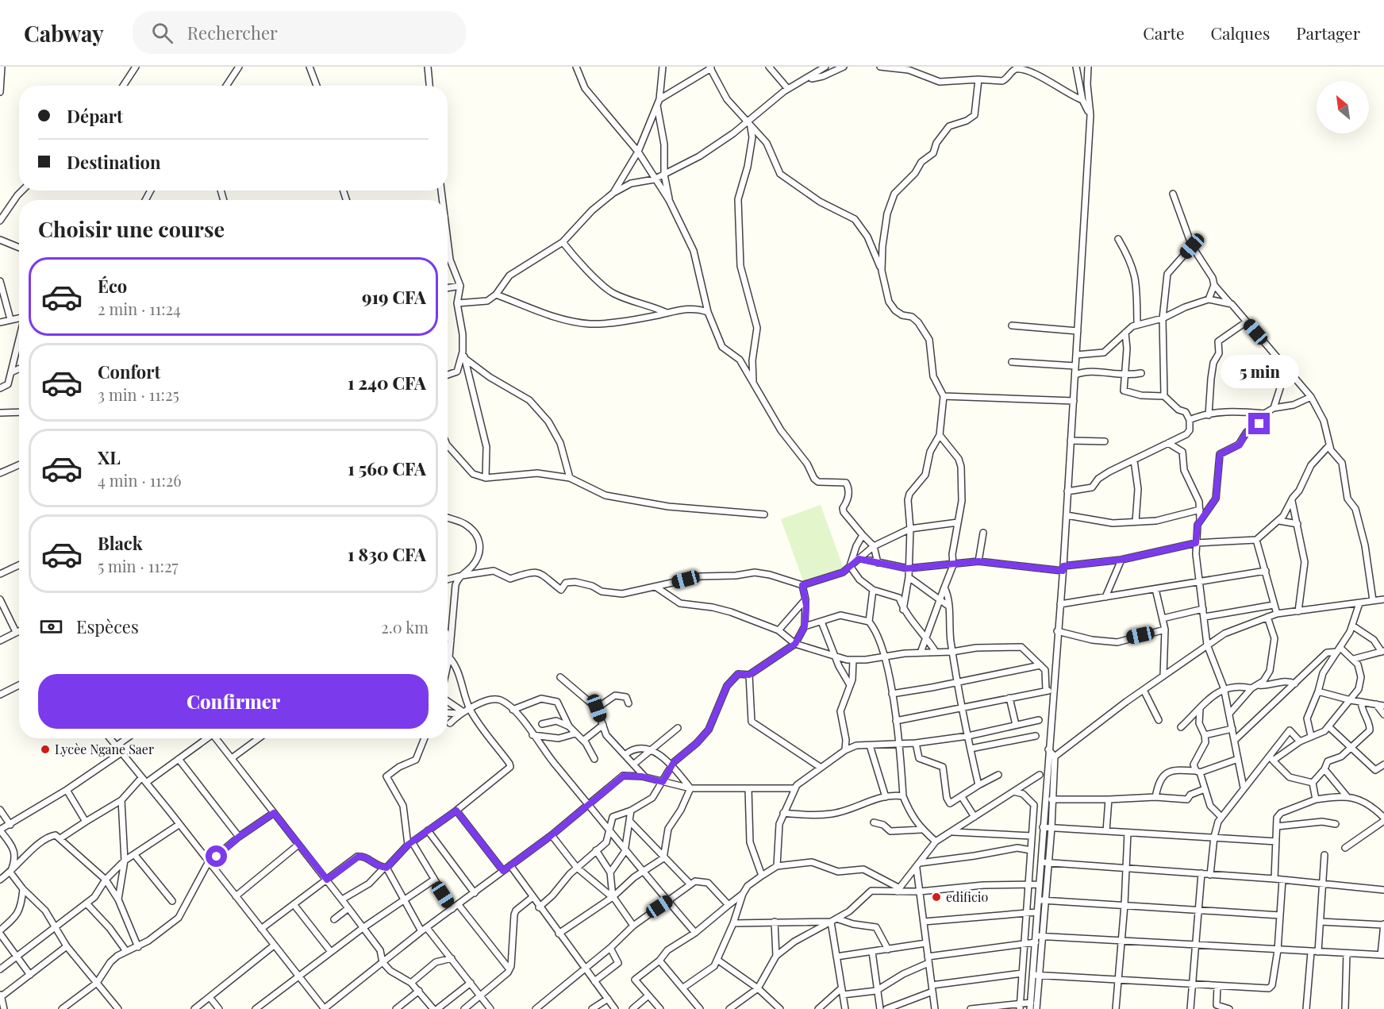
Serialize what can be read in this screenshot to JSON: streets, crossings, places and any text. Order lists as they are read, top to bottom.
{
  "places": ["Lycèe Ngane Saer", "edificio"],
  "north": "top left",
  "page": {
    "header": "Cabway",
    "search": "Rechercher",
    "nav": ["Carte", "Calques", "Partager"],
    "banner": ["Départ", "Destination"],
    "heading": "Choisir une course",
    "list": [
      {
        "name": "Éco",
        "note": "2 min · 11:24",
        "value": "919 CFA"
      },
      {
        "name": "Confort",
        "note": "3 min · 11:25",
        "value": "1 240 CFA"
      },
      {
        "name": "XL",
        "note": "4 min · 11:26",
        "value": "1 560 CFA"
      },
      {
        "name": "Black",
        "note": "5 min · 11:27",
        "value": "1 830 CFA"
      }
    ],
    "bubble": "5 min",
    "pay": ["Espèces", "2.0 km"],
    "buttons": "Confirmer"
  }
}
